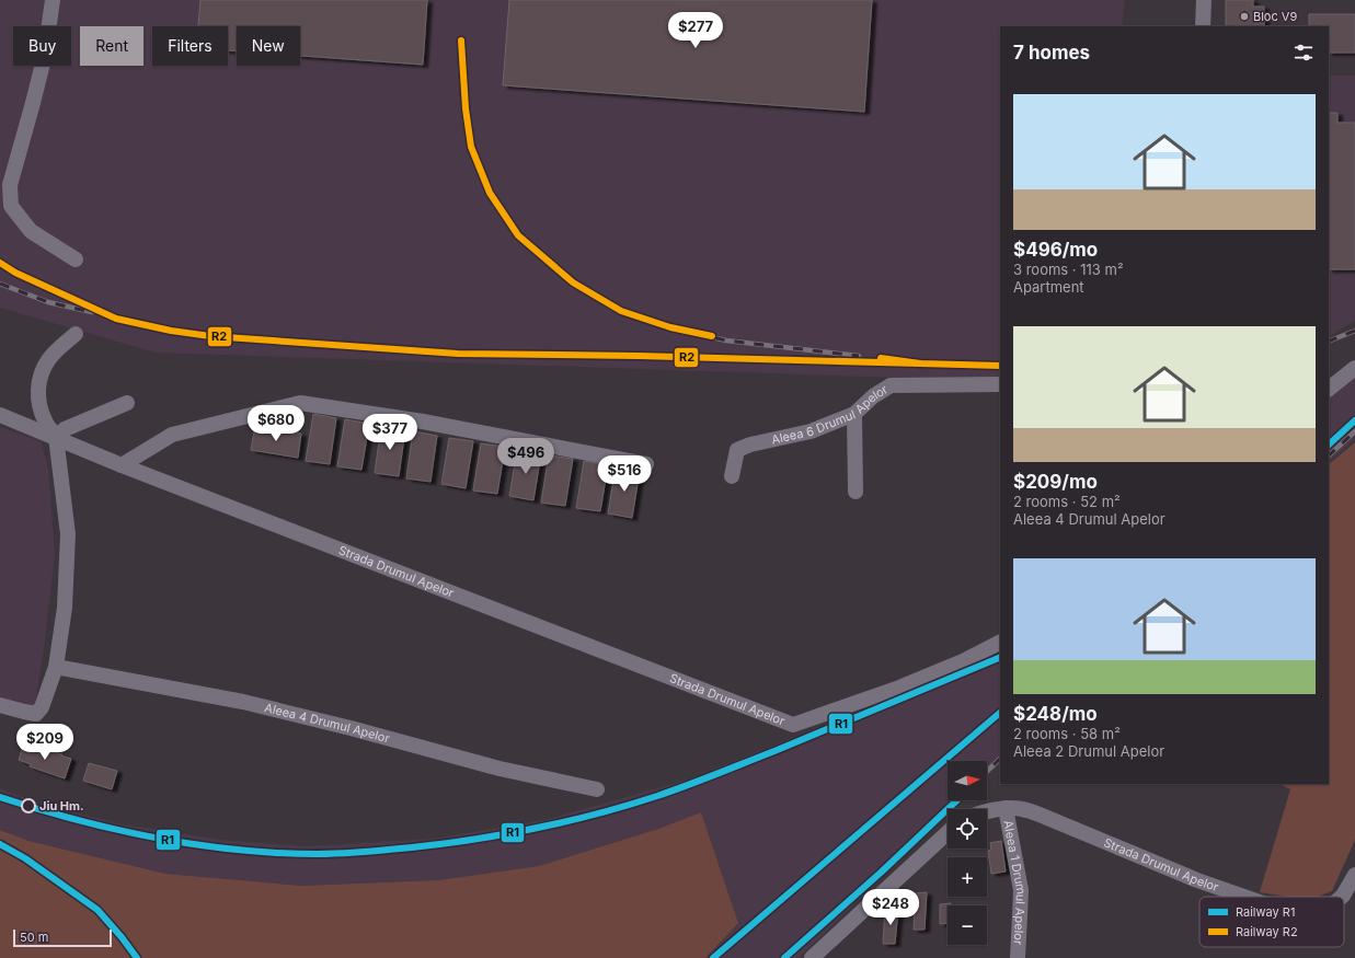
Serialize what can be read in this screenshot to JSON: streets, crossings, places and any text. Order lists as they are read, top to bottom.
{
  "streets": {
    "street": [
      "Aleea 6 Drumul Apelor",
      "Strada Drumul Apelor",
      "Aleea 4 Drumul Apelor",
      "Aleea 1 Drumul Apelor"
    ]
  },
  "crossings": [
    ["Strada Drumul Apelor", "Aleea 1 Drumul Apelor"]
  ],
  "places": ["Bloc V9", "Jiu Hm."],
  "lines": ["rail line R2", "rail line R1"],
  "legend": ["Railway R1", "Railway R2"],
  "scale_bar": "50 m",
  "north": "right",
  "page": {
    "price": [
      "$277",
      "$680",
      "$377",
      "$496",
      "$516",
      "$209",
      "$248"
    ],
    "chip": [
      "Buy",
      "Rent",
      "Filters",
      "New"
    ],
    "heading": "7 homes",
    "list": [
      {
        "name": "$496/mo",
        "note": "3 rooms · 113 m² · Apartment"
      },
      {
        "name": "$209/mo",
        "note": "2 rooms · 52 m² · Aleea 4 Drumul Apelor"
      },
      {
        "name": "$248/mo",
        "note": "2 rooms · 58 m² · Aleea 2 Drumul Apelor"
      }
    ],
    "map_buttons": ["+", "−"],
    "scale": "50 m"
  }
}
